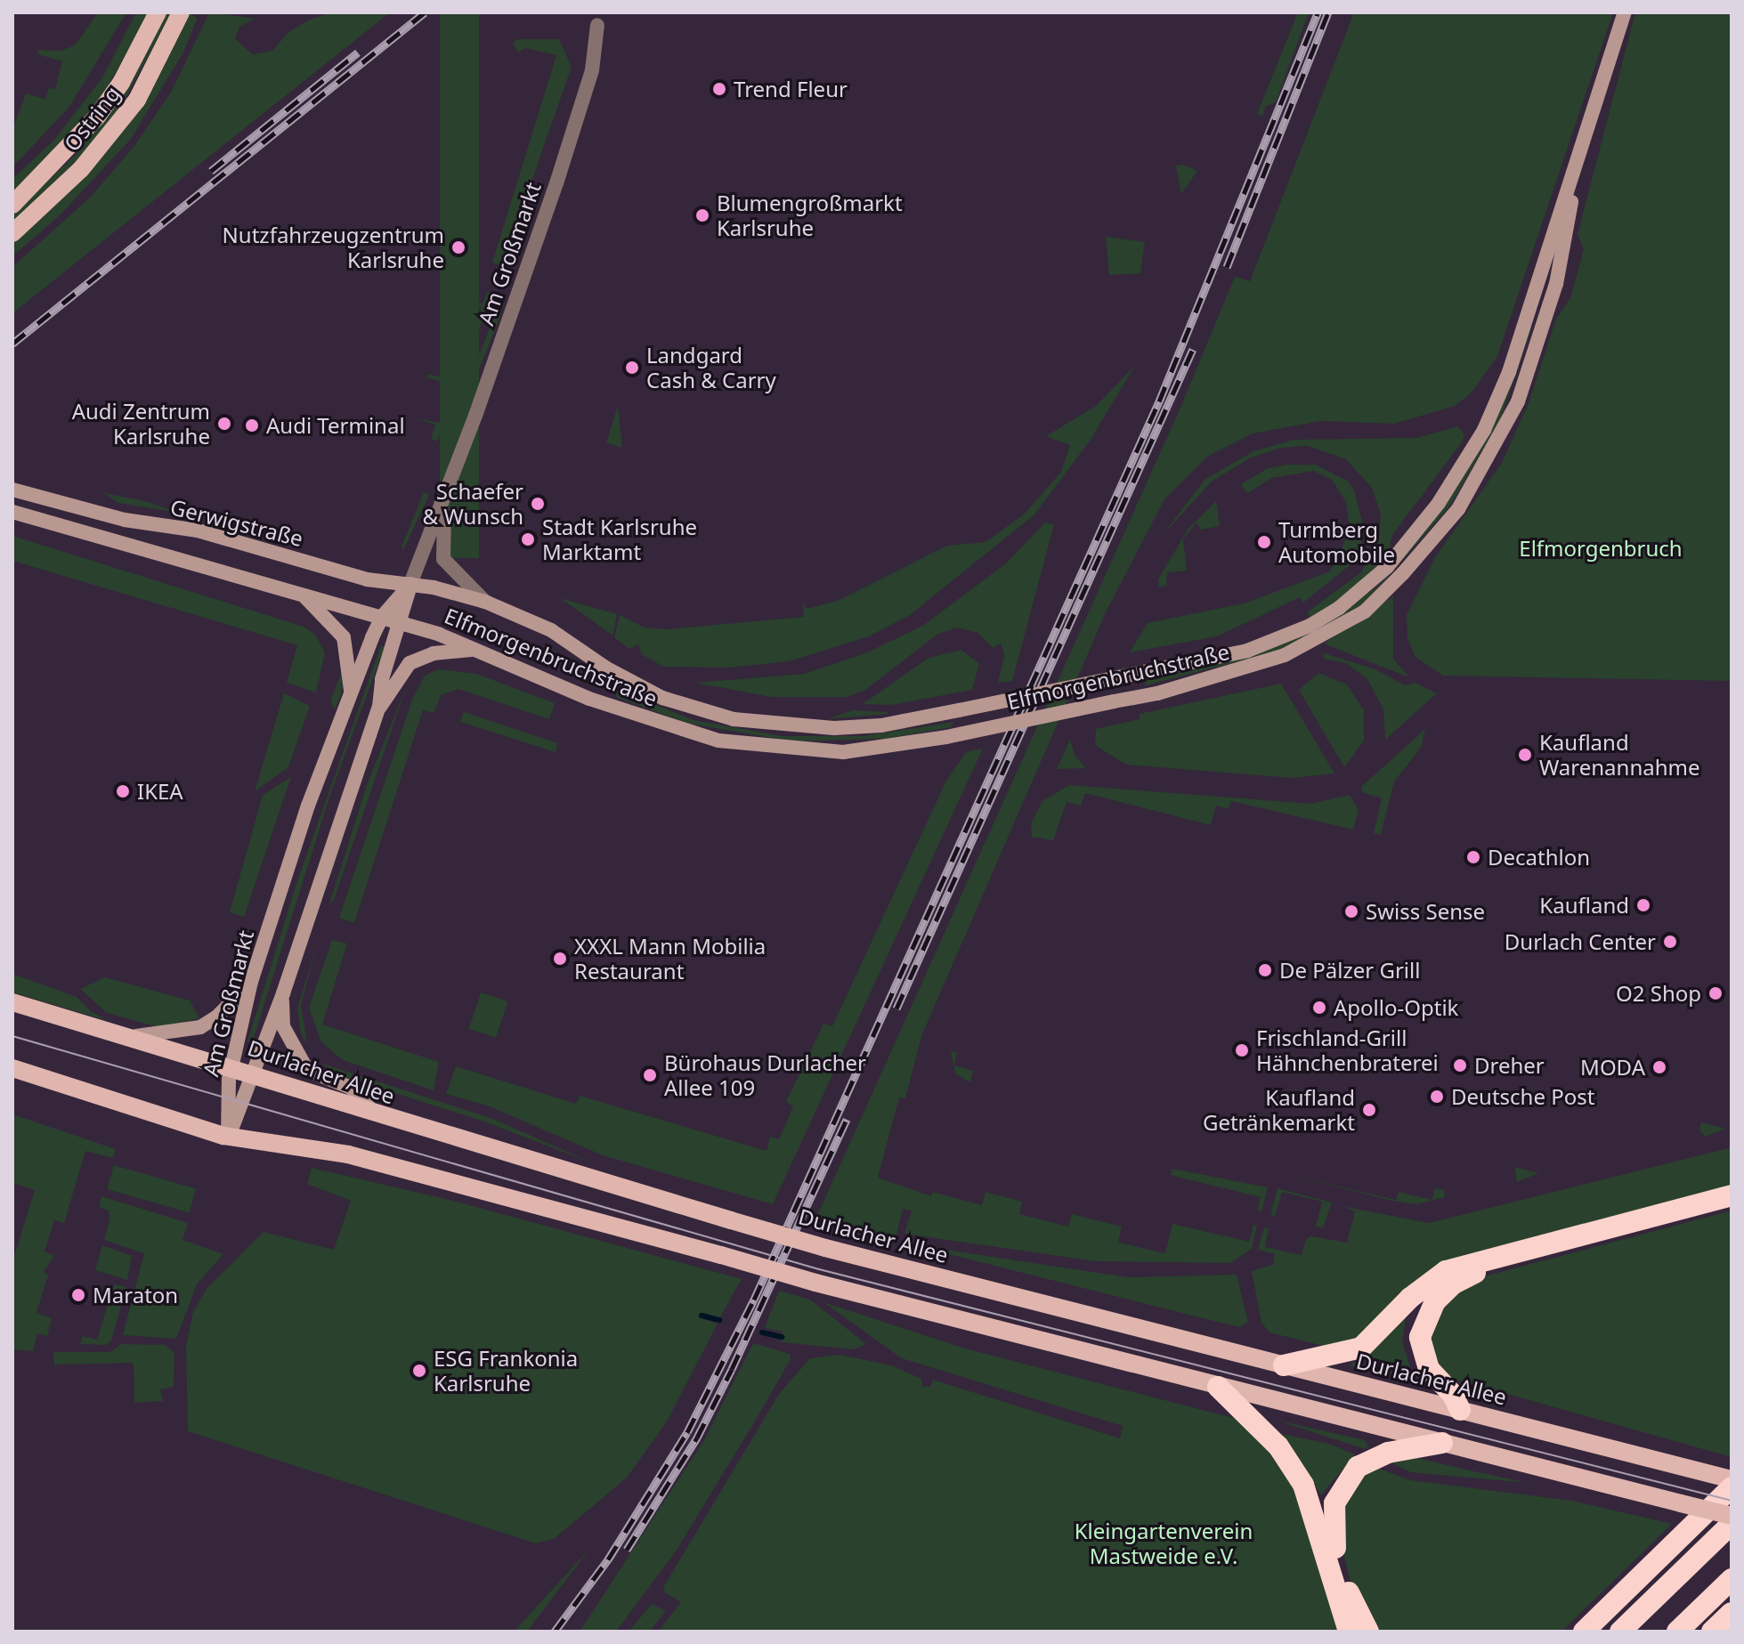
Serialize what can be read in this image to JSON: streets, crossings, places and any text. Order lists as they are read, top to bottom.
{
  "streets": {
    "main road": [
      "Ostring",
      "Am Großmarkt",
      "Gerwigstraße",
      "Elfmorgenbruchstraße",
      "Durlacher Allee"
    ]
  },
  "crossings": [
    ["Am Großmarkt", "Gerwigstraße"],
    ["Am Großmarkt", "Elfmorgenbruchstraße"],
    ["Am Großmarkt", "Durlacher Allee"],
    ["Gerwigstraße", "Elfmorgenbruchstraße"]
  ],
  "parks": ["Elfmorgenbruch", "Kleingartenverein Mastweide e.V."],
  "places": [
    "Trend Fleur",
    "Blumengroßmarkt Karlsruhe",
    "Nutzfahrzeugzentrum Karlsruhe",
    "Landgard Cash & Carry",
    "Audi Zentrum Karlsruhe",
    "Audi Terminal",
    "Schaefer & Wunsch",
    "Stadt Karlsruhe Marktamt",
    "Turmberg Automobile",
    "Kaufland Warenannahme",
    "IKEA",
    "Decathlon",
    "Kaufland",
    "Swiss Sense",
    "Durlach Center",
    "XXXL Mann Mobilia Restaurant",
    "De Pälzer Grill",
    "O2 Shop",
    "Apollo-Optik",
    "Frischland-Grill Hähnchenbraterei",
    "Dreher",
    "MODA",
    "Bürohaus Durlacher Allee 109",
    "Deutsche Post",
    "Kaufland Getränkemarkt",
    "Maraton",
    "ESG Frankonia Karlsruhe"
  ]
}
